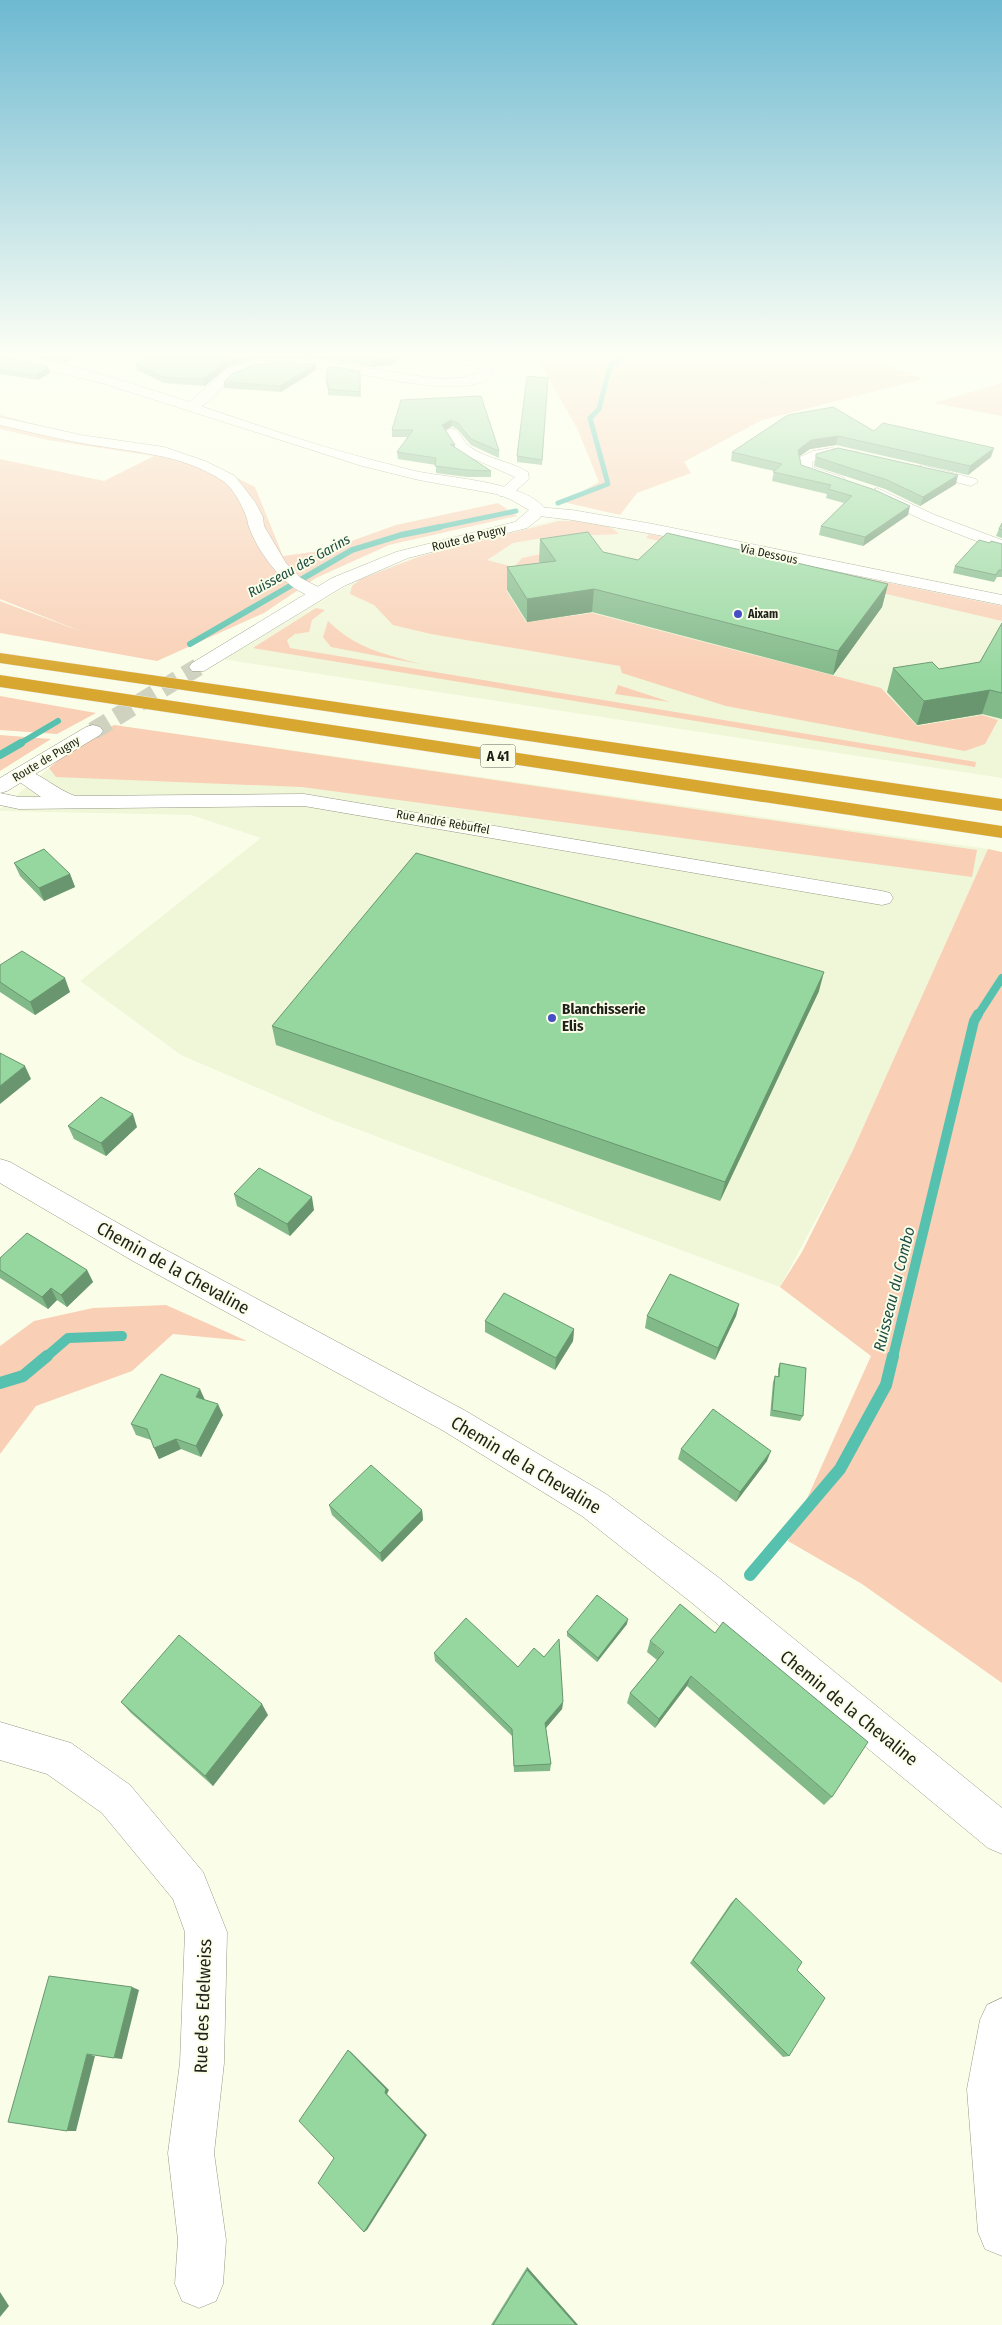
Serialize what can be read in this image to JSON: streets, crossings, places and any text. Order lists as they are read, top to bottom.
{
  "streets": {
    "highway": ["A 41"],
    "street": [
      "Route de Pugny",
      "Via Dessous",
      "Rue André Rebuffel",
      "Chemin de la Chevaline",
      "Rue des Edelweiss"
    ]
  },
  "crossings": [
    ["Route de Pugny", "Via Dessous"]
  ],
  "water": ["Ruisseau des Garins", "Ruisseau du Combo"],
  "places": ["Aixam", "Blanchisserie Elis"]
}
